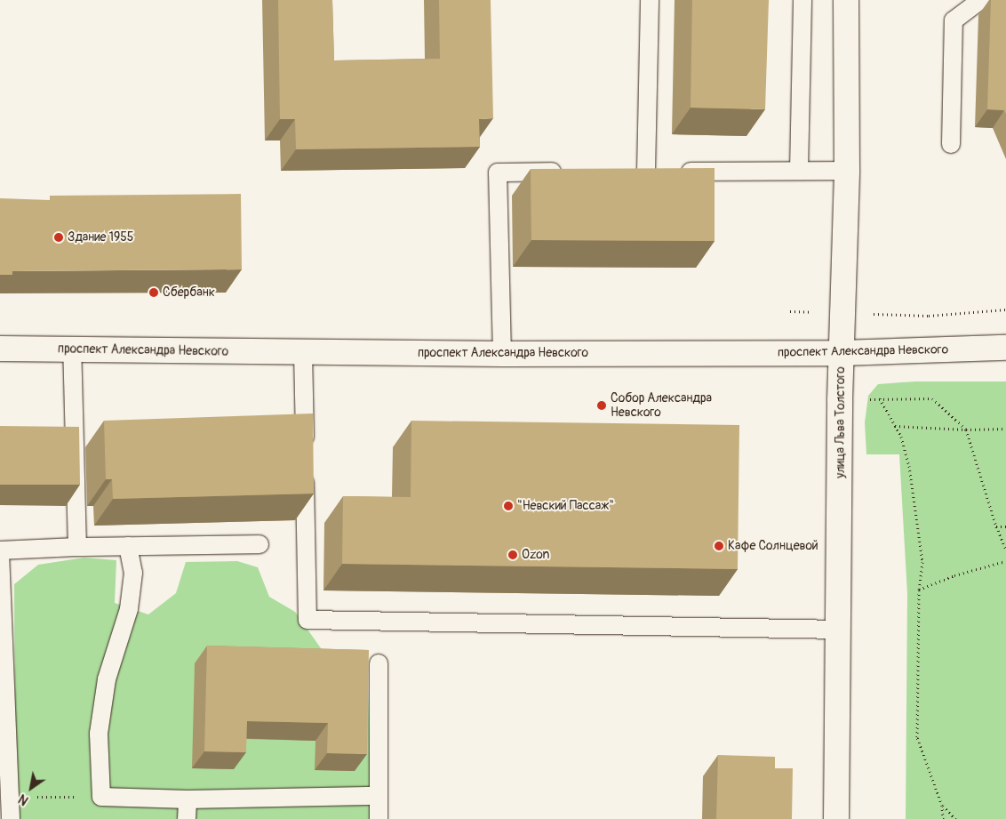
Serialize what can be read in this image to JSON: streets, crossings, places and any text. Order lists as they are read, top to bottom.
{
  "streets": {
    "main road": ["проспект Александра Невского", "улица Льва Толстого"]
  },
  "crossings": [
    ["проспект Александра Невского", "улица Льва Толстого"]
  ],
  "places": [
    "Здание 1955",
    "Сбербанк",
    "Собор Александра Невского",
    "\"Невский Пассаж\"",
    "Кафе Солнцевой",
    "Ozon"
  ],
  "north": "bottom left"
}
